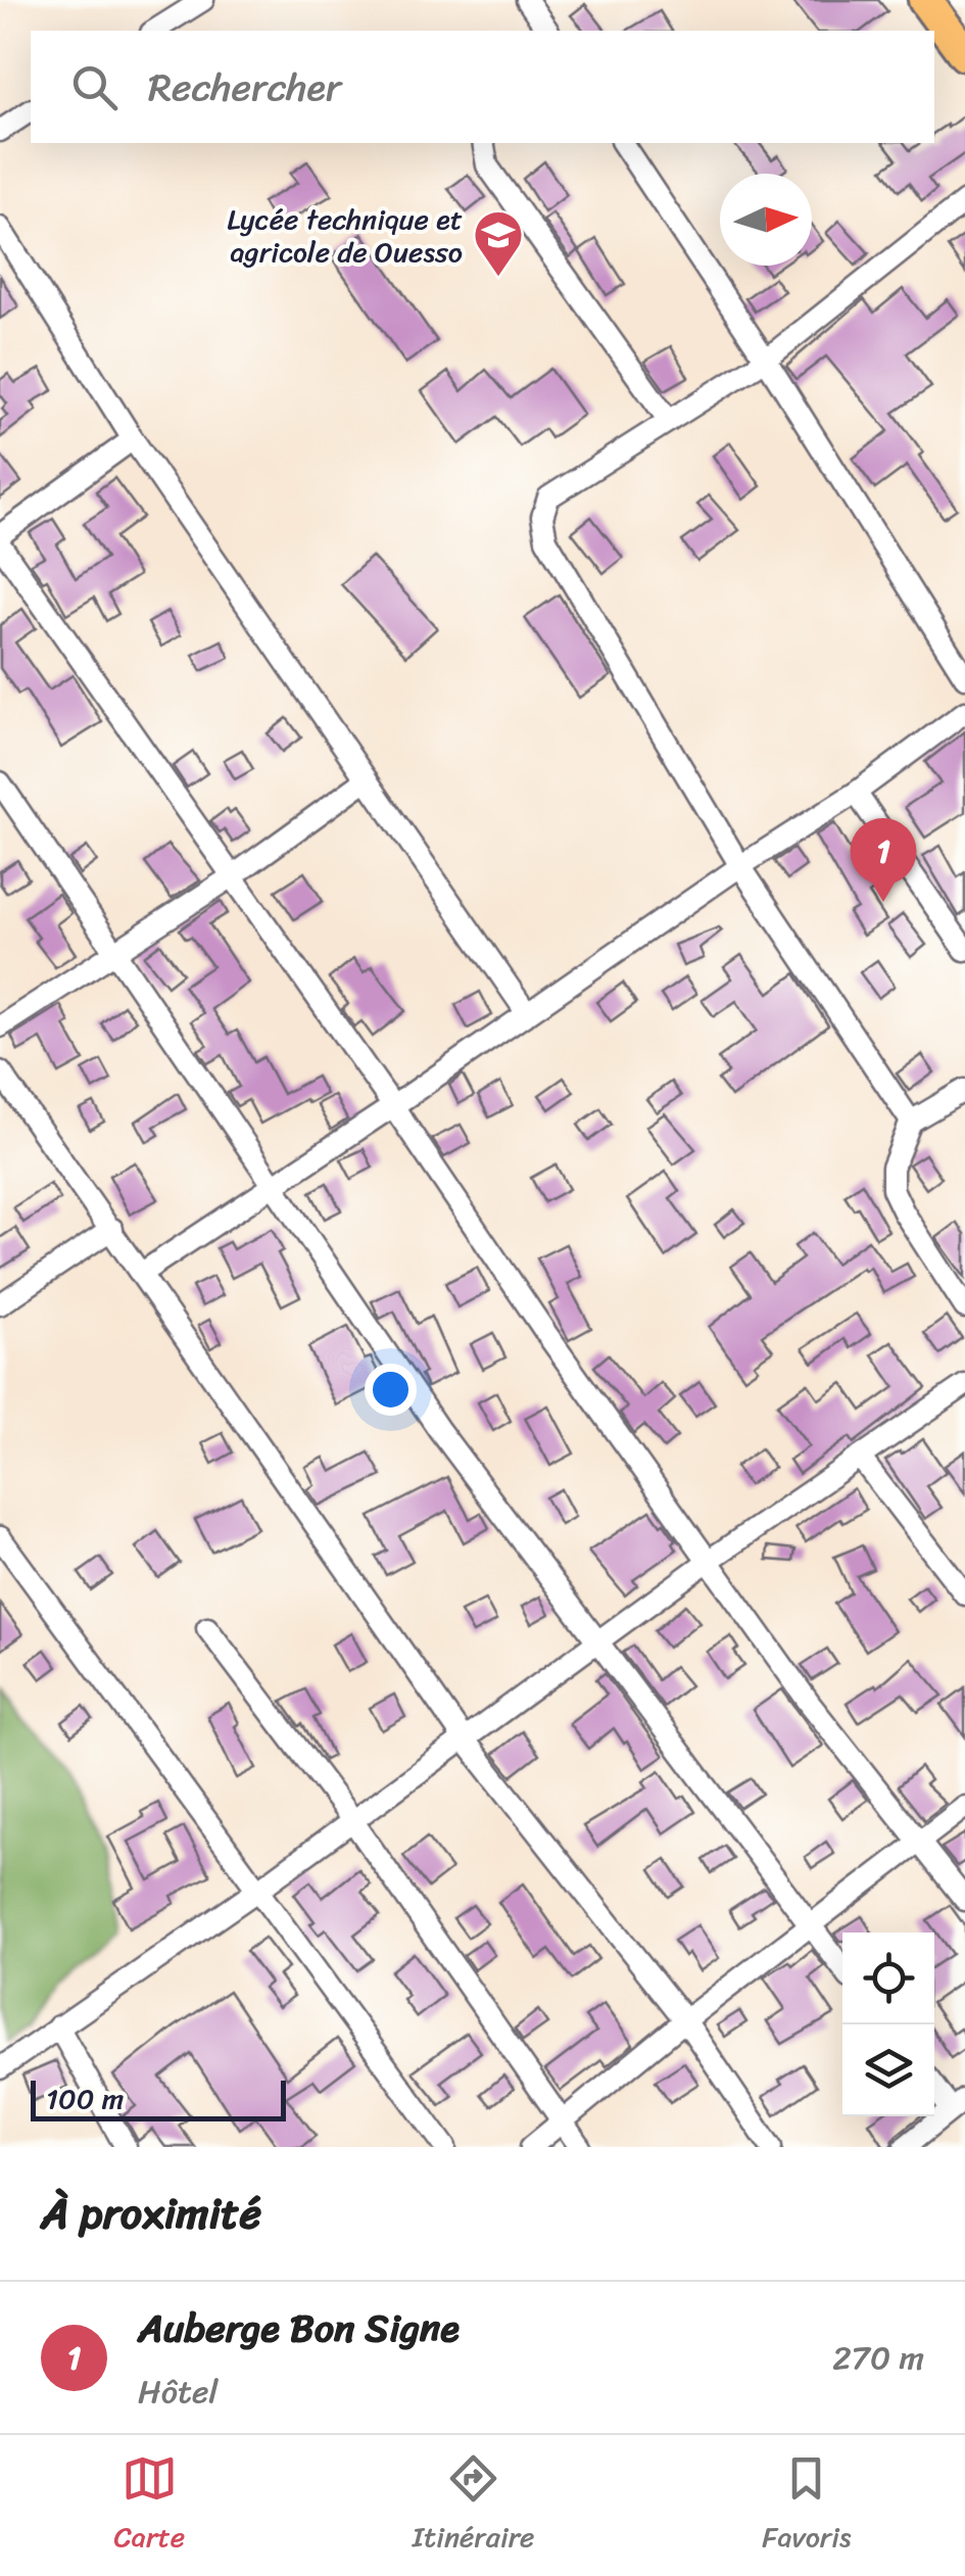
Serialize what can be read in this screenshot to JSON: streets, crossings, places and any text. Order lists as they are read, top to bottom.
{
  "places": {
    "school or university": ["Lycée technique et agricole de Ouesso"]
  },
  "scale_bar": "100 m",
  "north": "right",
  "page": {
    "search": "Rechercher",
    "pins": "1",
    "scale": "100 m",
    "heading": "À proximité",
    "list": [
      {
        "mark": "1",
        "name": "Auberge Bon Signe",
        "note": "Hôtel",
        "value": "270 m"
      }
    ],
    "nav": ["Carte", "Itinéraire", "Favoris"]
  }
}
